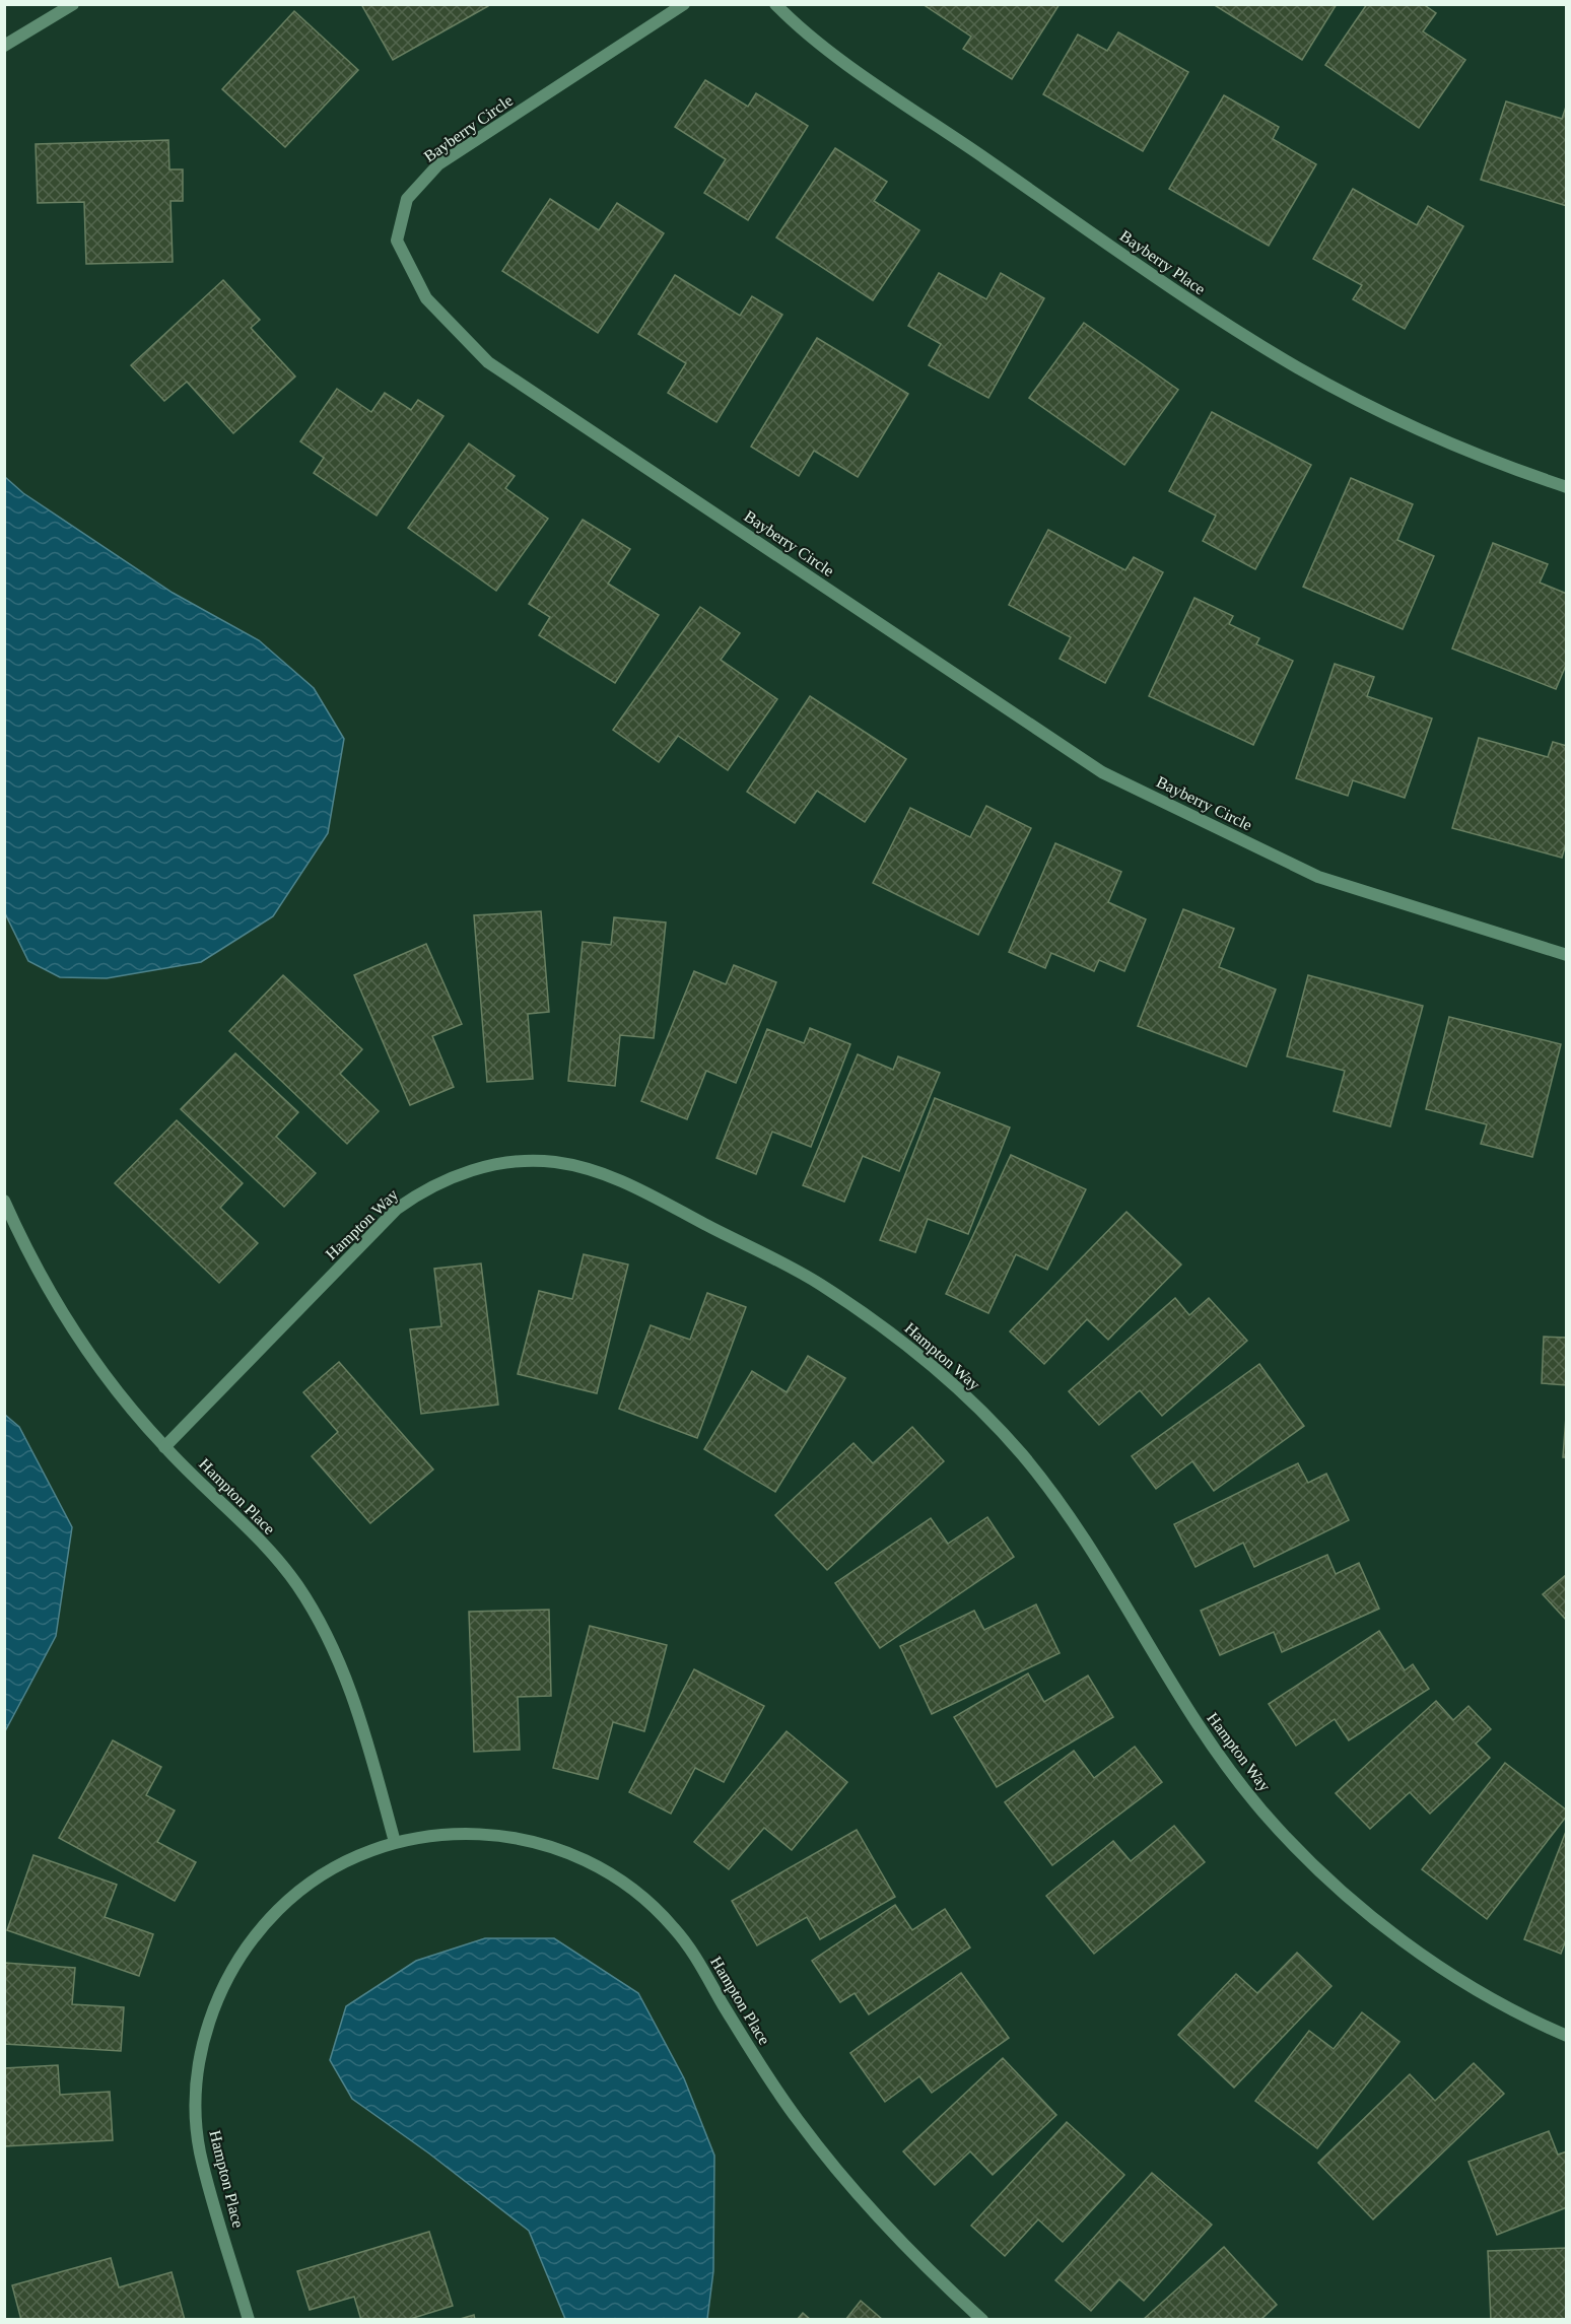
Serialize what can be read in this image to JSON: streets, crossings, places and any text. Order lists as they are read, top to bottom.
{
  "streets": {
    "street": [
      "Bayberry Circle",
      "Bayberry Place",
      "Hampton Way",
      "Hampton Place"
    ]
  },
  "crossings": [
    ["Hampton Way", "Hampton Place"]
  ]
}
